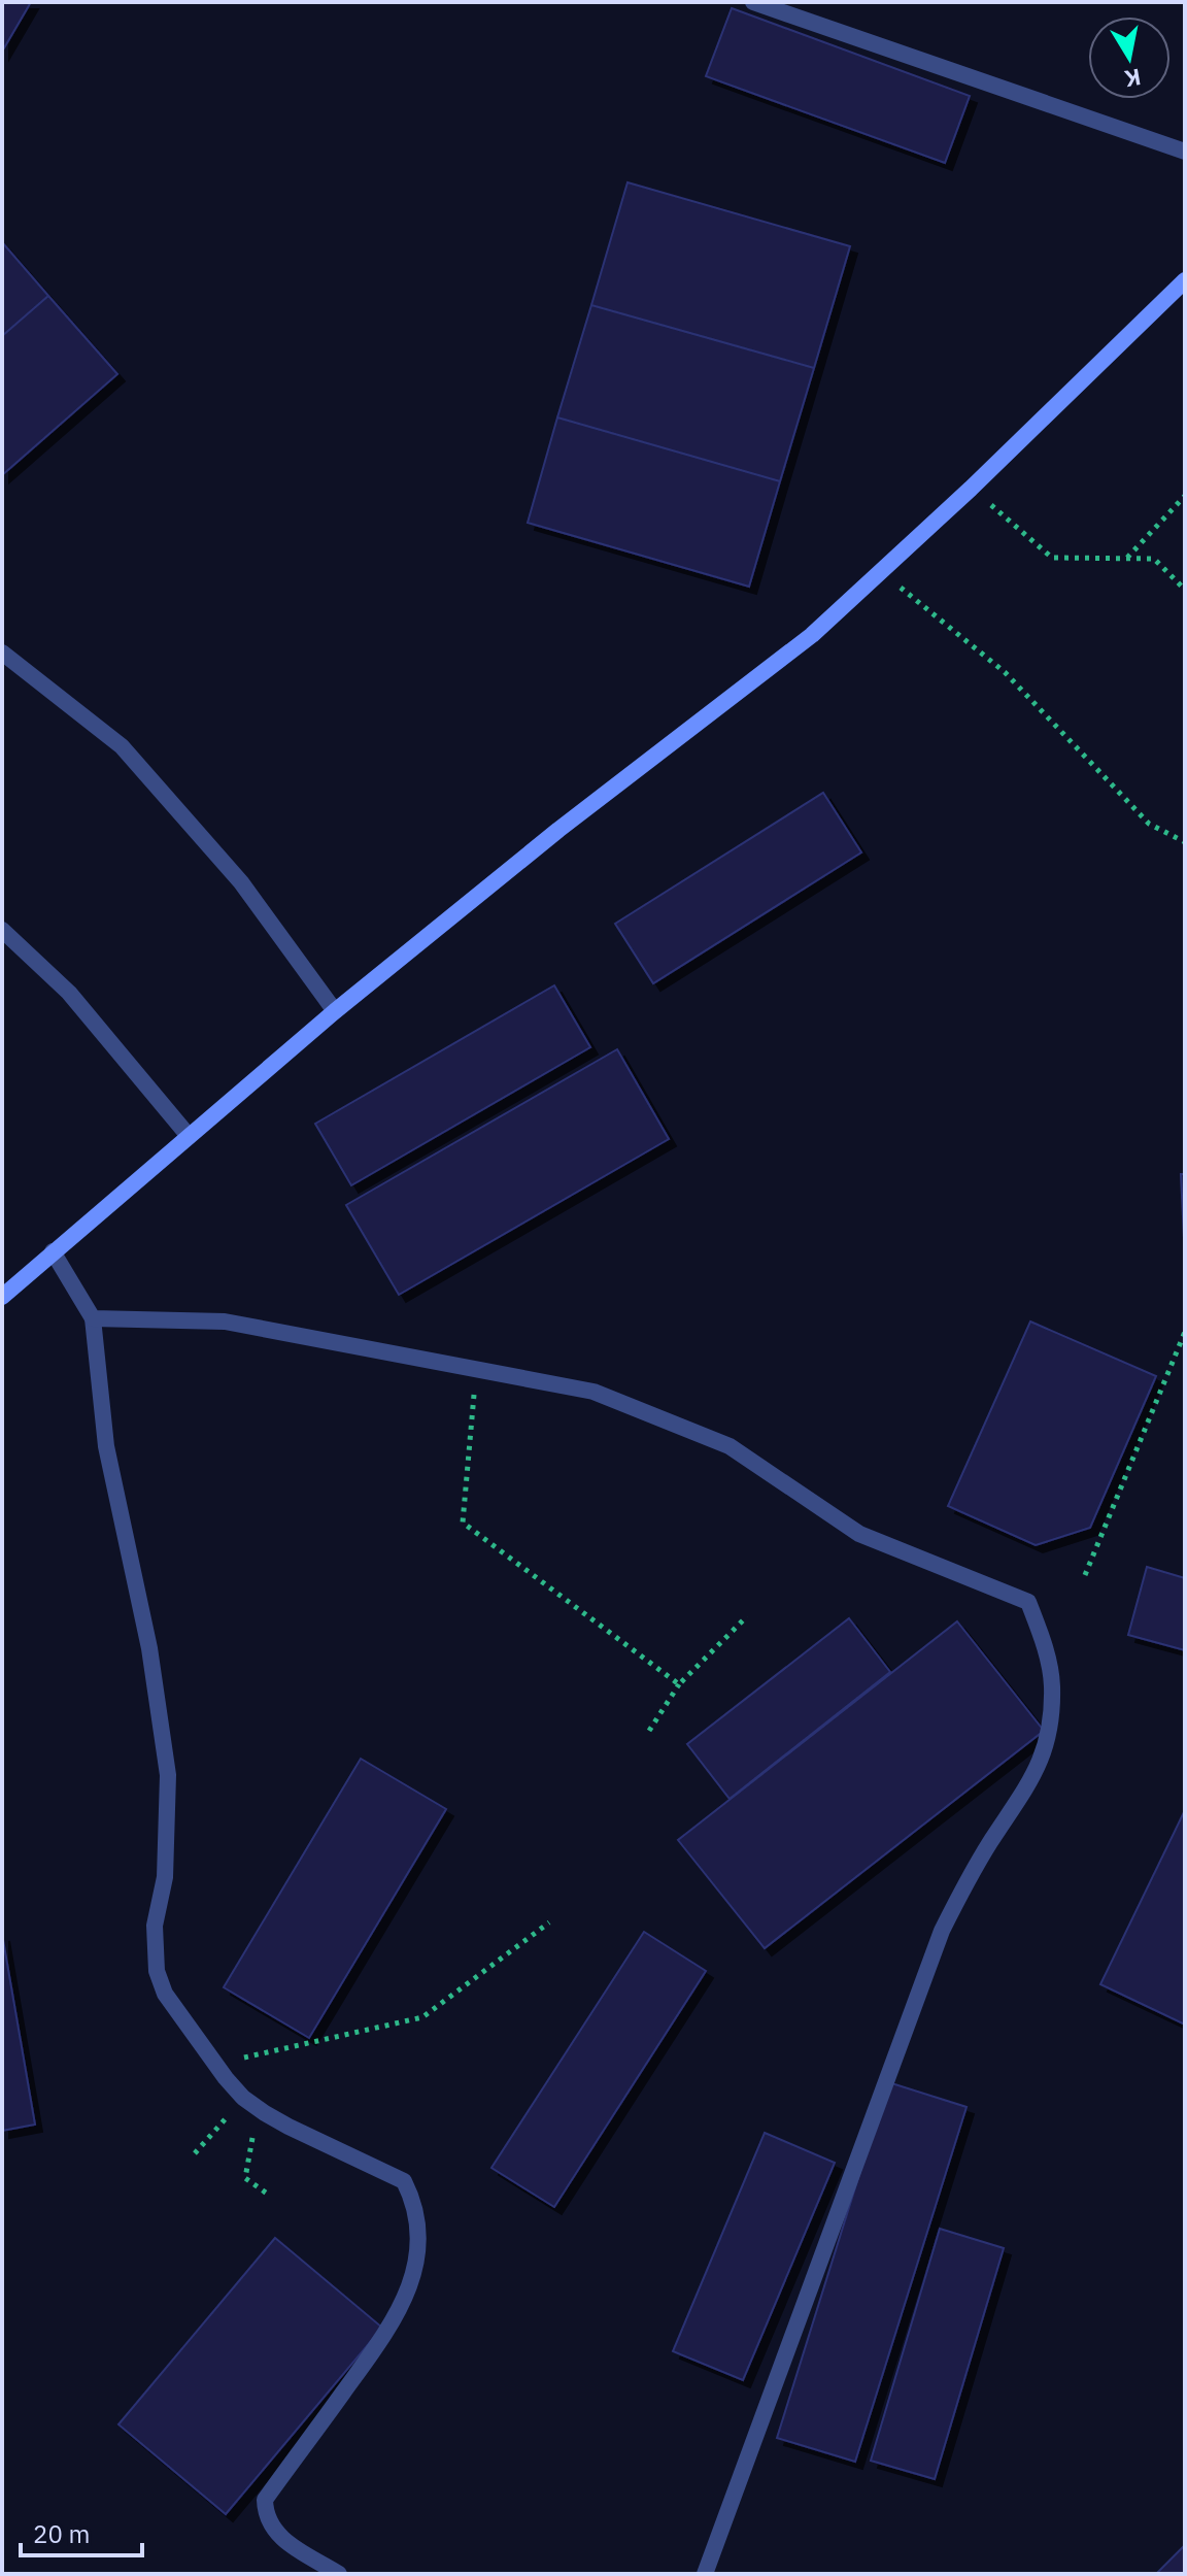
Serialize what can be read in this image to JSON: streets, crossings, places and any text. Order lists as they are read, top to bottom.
{
  "scale_bar": "20 m",
  "north": "bottom"
}
